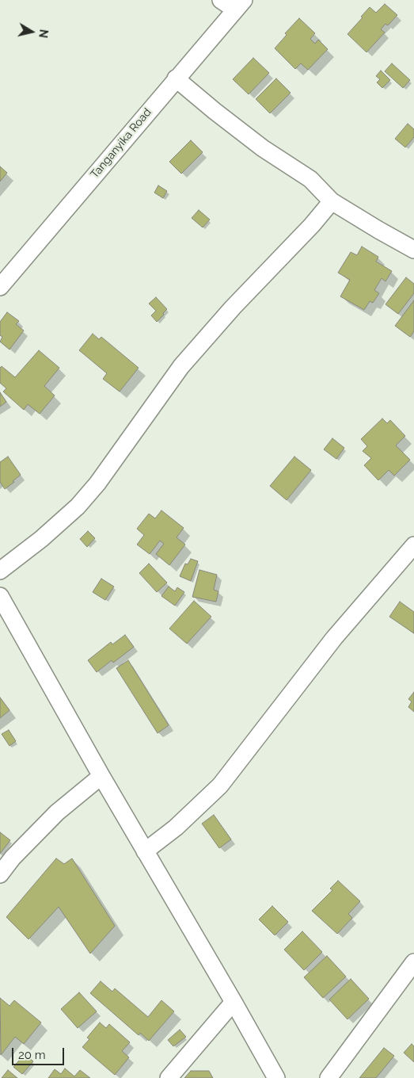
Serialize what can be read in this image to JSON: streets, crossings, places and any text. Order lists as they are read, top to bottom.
{
  "streets": {
    "street": ["Tanganyika Road"]
  },
  "scale_bar": "20 m",
  "north": "right"
}
